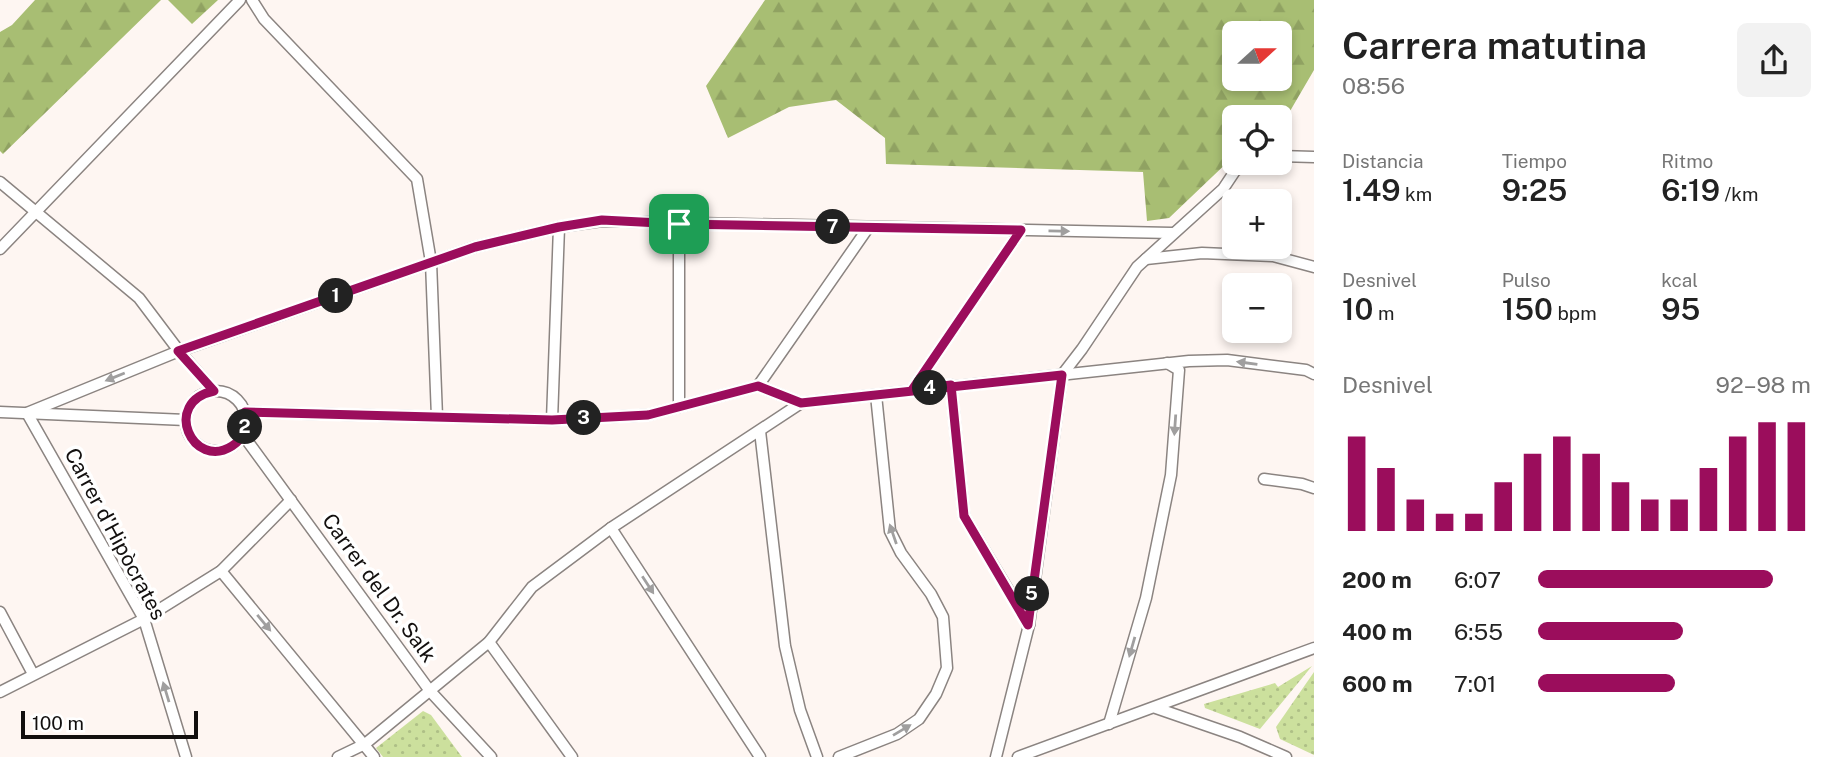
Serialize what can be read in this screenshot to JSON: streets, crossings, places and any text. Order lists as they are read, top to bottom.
{
  "streets": {
    "street": ["Carrer d'Hipòcrates", "Carrer del Dr. Salk"]
  },
  "one_way": ["Carrer d'Hipòcrates"],
  "scale_bar": "100 m",
  "north": "right",
  "page": {
    "heading": ["Carrera matutina", "08:56"],
    "map_buttons": ["+", "−"],
    "stats": [
      ["Distancia", "1.49 km"],
      ["Tiempo", "9:25"],
      ["Ritmo", "6:19 /km"],
      ["Desnivel", "10 m"],
      ["Pulso", "150 bpm"],
      ["kcal", "95"]
    ],
    "pins": [
      "7",
      "1",
      "4",
      "3",
      "2",
      "5"
    ],
    "chart": ["Desnivel", "92–98 m"],
    "list": [
      {
        "name": "200 m",
        "note": "6:07"
      },
      {
        "name": "400 m",
        "note": "6:55"
      },
      {
        "name": "600 m",
        "note": "7:01"
      }
    ],
    "scale": "100 m"
  }
}
